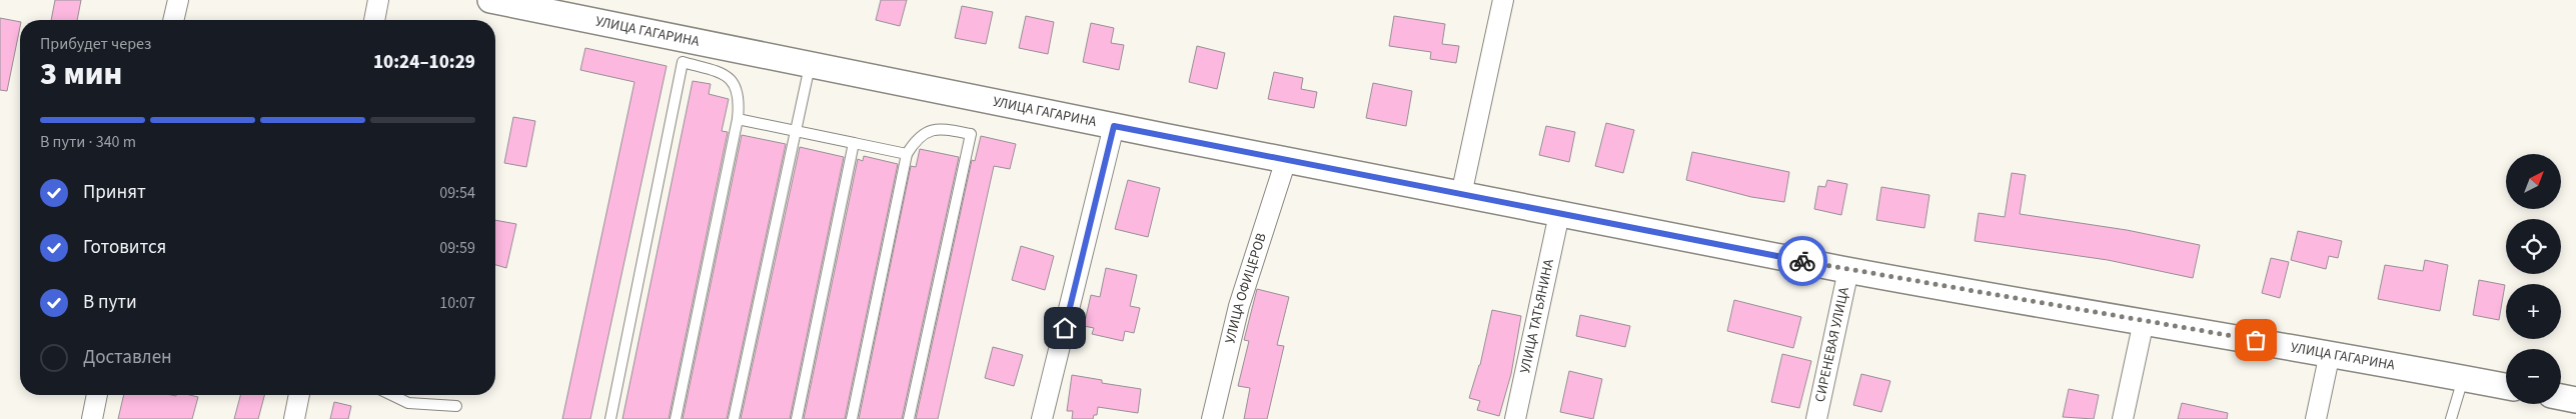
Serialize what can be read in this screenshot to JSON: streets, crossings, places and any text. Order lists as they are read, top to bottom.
{
  "streets": {
    "street": [
      "УЛИЦА ГАГАРИНА",
      "УЛИЦА ОФИЦЕРОВ",
      "УЛИЦА ТАТЬЯНИНА",
      "СИРЕНЕВАЯ УЛИЦА"
    ]
  },
  "crossings": [
    ["УЛИЦА ГАГАРИНА", "УЛИЦА ОФИЦЕРОВ"],
    ["УЛИЦА ГАГАРИНА", "УЛИЦА ТАТЬЯНИНА"],
    ["УЛИЦА ГАГАРИНА", "СИРЕНЕВАЯ УЛИЦА"]
  ],
  "north": "top right",
  "page": {
    "heading": ["3 мин", "Прибудет через", "10:24–10:29"],
    "bar": "В пути · 340 m",
    "map_buttons": ["+", "−"],
    "list": [
      ["Принят", "09:54"],
      ["Готовится", "09:59"],
      ["В пути", "10:07"],
      "Доставлен"
    ]
  }
}
